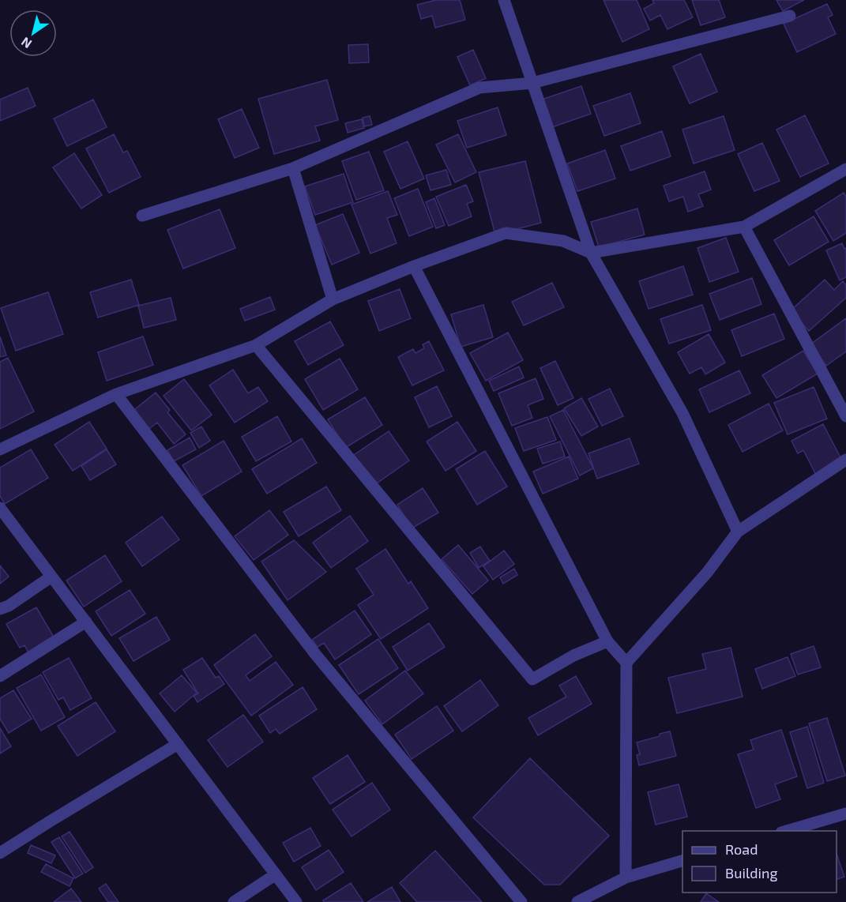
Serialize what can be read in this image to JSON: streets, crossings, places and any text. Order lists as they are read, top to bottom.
{
  "legend": ["Road", "Building"],
  "north": "bottom left"
}
